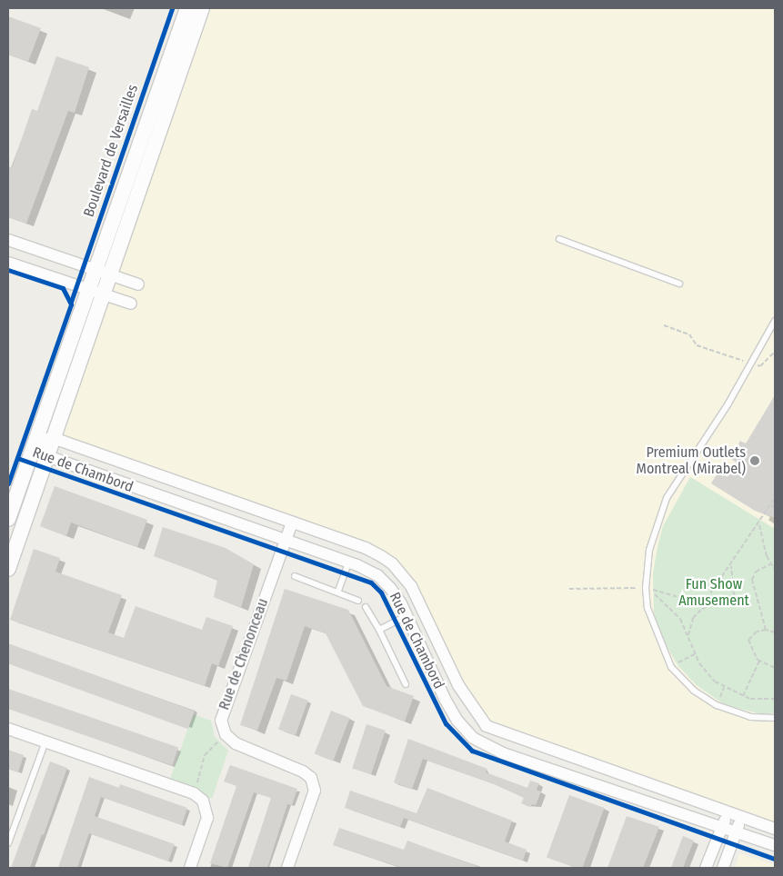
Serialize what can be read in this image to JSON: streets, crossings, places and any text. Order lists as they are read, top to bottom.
{
  "streets": {
    "street": ["Boulevard de Versailles", "Rue de Chambord", "Rue de Chenonceau"]
  },
  "crossings": [
    ["Boulevard de Versailles", "Rue de Chambord"],
    ["Rue de Chambord", "Rue de Chenonceau"]
  ],
  "parks": ["Fun Show Amusement"],
  "places": ["Premium Outlets Montreal (Mirabel)"]
}
